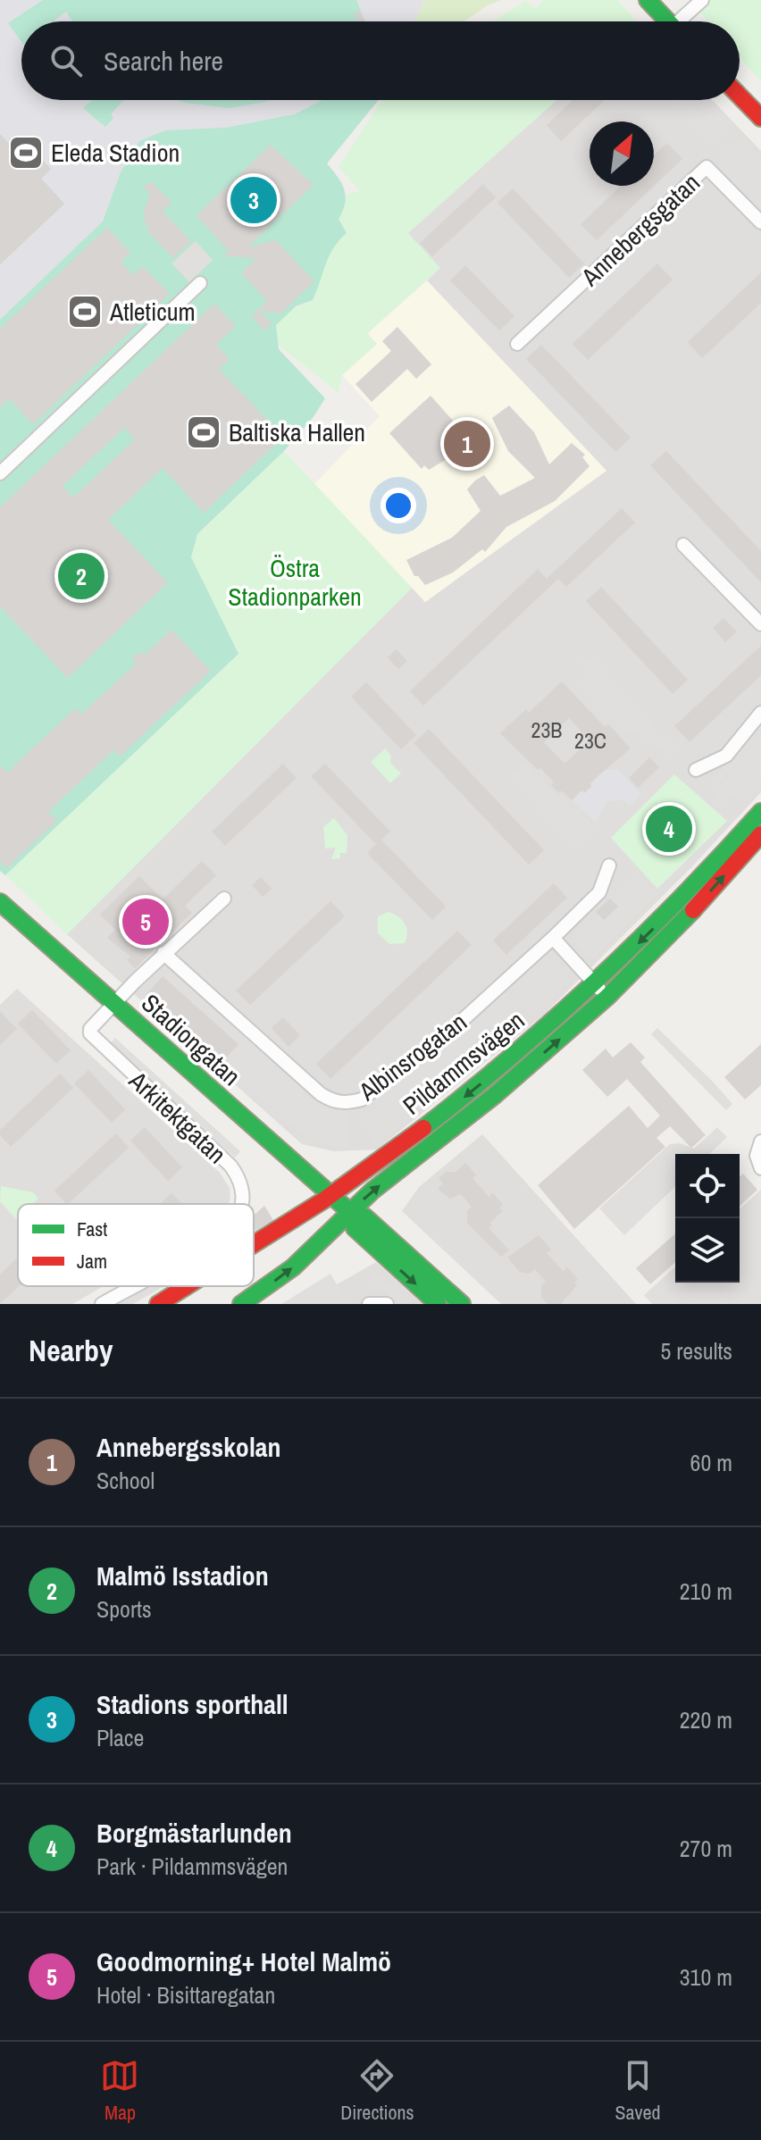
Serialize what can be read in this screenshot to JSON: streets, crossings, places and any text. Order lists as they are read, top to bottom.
{
  "streets": {
    "main road": ["Stadiongatan", "Pildammsvägen"],
    "street": ["Annebergsgatan", "Albinsrogatan", "Arkitektgatan"]
  },
  "crossings": [
    ["Stadiongatan", "Pildammsvägen"],
    ["Stadiongatan", "Arkitektgatan"]
  ],
  "parks": ["Östra Stadionparken"],
  "places": {
    "sports": ["Eleda Stadion", "Atleticum", "Baltiska Hallen"]
  },
  "house_numbers": ["23B", "23C"],
  "legend": ["Fast", "Jam"],
  "north": "top right",
  "page": {
    "search": "Search here",
    "pins": [
      "3",
      "1",
      "2",
      "4",
      "5"
    ],
    "heading": ["Nearby", "5 results"],
    "list": [
      {
        "mark": "1",
        "name": "Annebergsskolan",
        "note": "School",
        "value": "60 m"
      },
      {
        "mark": "2",
        "name": "Malmö Isstadion",
        "note": "Sports",
        "value": "210 m"
      },
      {
        "mark": "3",
        "name": "Stadions sporthall",
        "note": "Place",
        "value": "220 m"
      },
      {
        "mark": "4",
        "name": "Borgmästarlunden",
        "note": "Park · Pildammsvägen",
        "value": "270 m"
      },
      {
        "mark": "5",
        "name": "Goodmorning+ Hotel Malmö",
        "note": "Hotel · Bisittaregatan",
        "value": "310 m"
      }
    ],
    "nav": ["Map", "Directions", "Saved"]
  }
}
